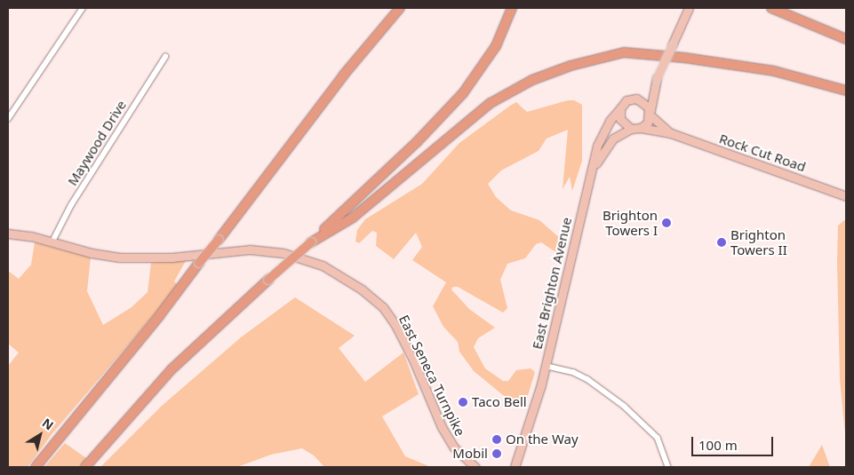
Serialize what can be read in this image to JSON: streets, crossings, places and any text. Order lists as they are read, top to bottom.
{
  "streets": {
    "main road": ["Rock Cut Road", "East Brighton Avenue", "East Seneca Turnpike"],
    "street": ["Maywood Drive"]
  },
  "crossings": [
    ["Maywood Drive", "East Seneca Turnpike"],
    ["Rock Cut Road", "East Brighton Avenue"]
  ],
  "places": [
    "Brighton Towers I",
    "Brighton Towers II",
    "Taco Bell",
    "On the Way",
    "Mobil"
  ],
  "scale_bar": "100 m",
  "north": "top right"
}
